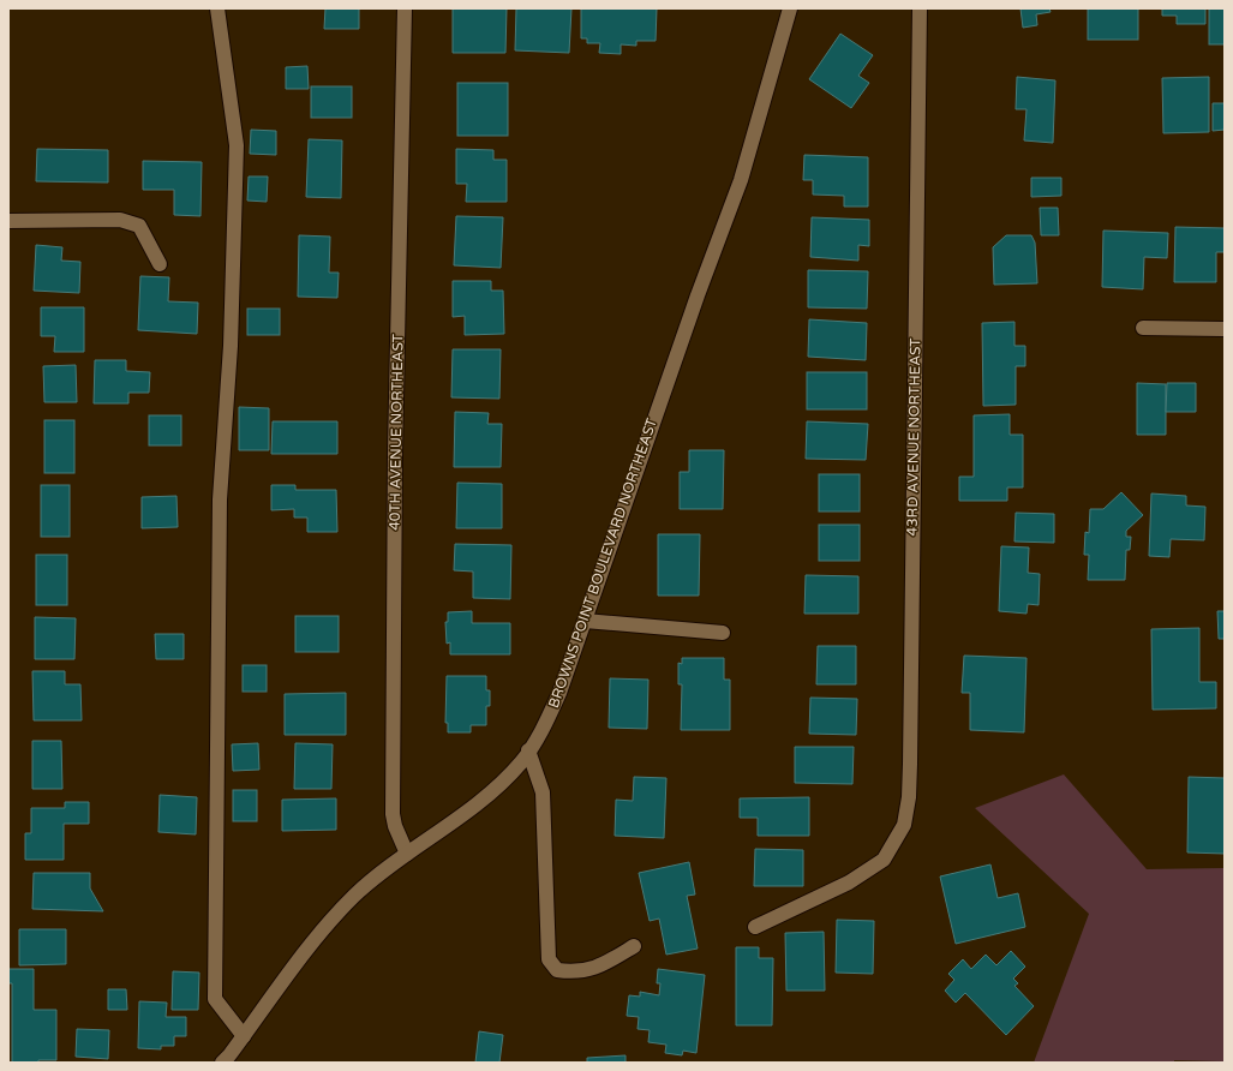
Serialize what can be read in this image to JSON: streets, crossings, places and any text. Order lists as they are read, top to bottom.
{
  "streets": {
    "street": ["40TH AVENUE NORTHEAST", "43RD AVENUE NORTHEAST", "BROWNS POINT BOULEVARD NORTHEAST"]
  },
  "crossings": [
    ["40TH AVENUE NORTHEAST", "BROWNS POINT BOULEVARD NORTHEAST"]
  ]
}
